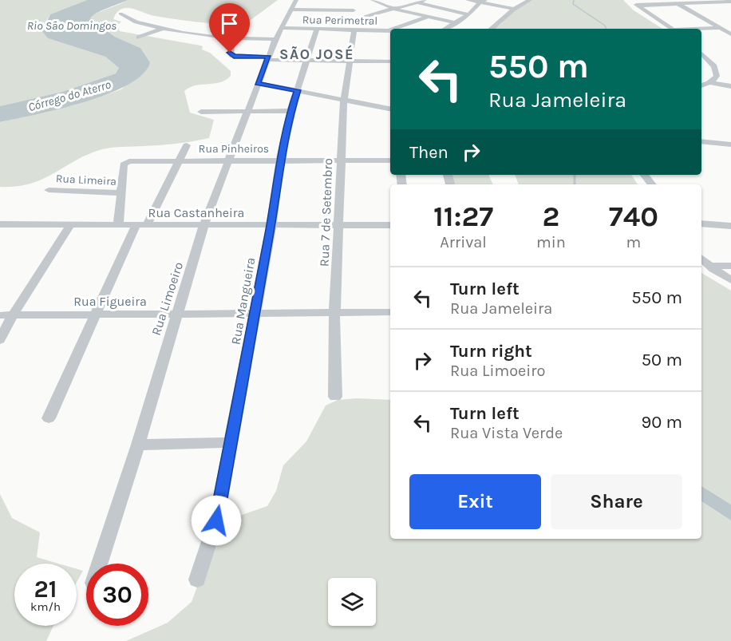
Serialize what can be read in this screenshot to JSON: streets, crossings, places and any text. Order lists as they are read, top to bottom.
{
  "streets": {
    "street": [
      "Rua Perimetral",
      "Rua Pinheiros",
      "Rua Limeira",
      "Rua Castanheira",
      "Rua 7 de Setembro",
      "Rua Limoeiro",
      "Rua Figueira",
      "Rua Mangueira"
    ]
  },
  "crossings": [
    ["Rua Perimetral", "Rua 7 de Setembro"],
    ["Rua Perimetral", "Rua Limoeiro"],
    ["Rua Perimetral", "Rua Mangueira"],
    ["Rua Pinheiros", "Rua Limeira"],
    ["Rua Pinheiros", "Rua 7 de Setembro"],
    ["Rua Pinheiros", "Rua Limoeiro"],
    ["Rua Pinheiros", "Rua Mangueira"],
    ["Rua Castanheira", "Rua 7 de Setembro"],
    ["Rua Castanheira", "Rua Limoeiro"],
    ["Rua Castanheira", "Rua Mangueira"],
    ["Rua 7 de Setembro", "Rua Figueira"],
    ["Rua Limoeiro", "Rua Figueira"],
    ["Rua Figueira", "Rua Mangueira"]
  ],
  "districts": ["SÃO JOSÉ"],
  "water": ["Rio São Domingos", "Córrego do Aterro"],
  "page": {
    "turn": ["550 m", "Rua Jameleira"],
    "then": "Then",
    "eta": [
      "11:27",
      "Arrival",
      "2",
      "min",
      "740",
      "m"
    ],
    "list": [
      {
        "name": "Turn left",
        "note": "Rua Jameleira",
        "value": "550 m"
      },
      {
        "name": "Turn right",
        "note": "Rua Limoeiro",
        "value": "50 m"
      },
      {
        "name": "Turn left",
        "note": "Rua Vista Verde",
        "value": "90 m"
      }
    ],
    "buttons": ["Exit", "Share"],
    "speed": "21 km/h",
    "limit": "30"
  }
}
